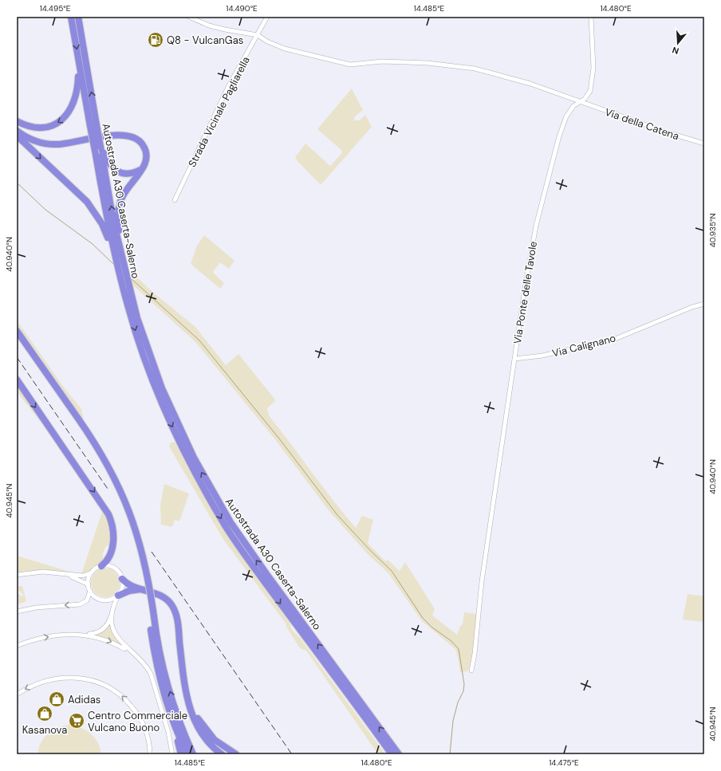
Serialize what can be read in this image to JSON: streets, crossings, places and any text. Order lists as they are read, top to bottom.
{
  "streets": {
    "highway": ["Autostrada A30 Caserta-Salerno"],
    "street": [
      "Strada Vicinale Pagliarella",
      "Via della Catena",
      "Via Ponte delle Tavole",
      "Via Calignano"
    ]
  },
  "crossings": [
    ["Strada Vicinale Pagliarella", "Via della Catena"],
    ["Via della Catena", "Via Ponte delle Tavole"],
    ["Via Ponte delle Tavole", "Via Calignano"]
  ],
  "places": {
    "fuel station": ["Q8 - VulcanGas"],
    "shop": ["Adidas", "Kasanova"],
    "supermarket": ["Centro Commerciale Vulcano Buono"]
  },
  "north": "bottom",
  "coordinates": [
    "14.495°E",
    "14.490°E",
    "14.485°E",
    "14.480°E",
    "40.935°N",
    "40.940°N",
    "40.945°N",
    "14.475°E"
  ]
}
